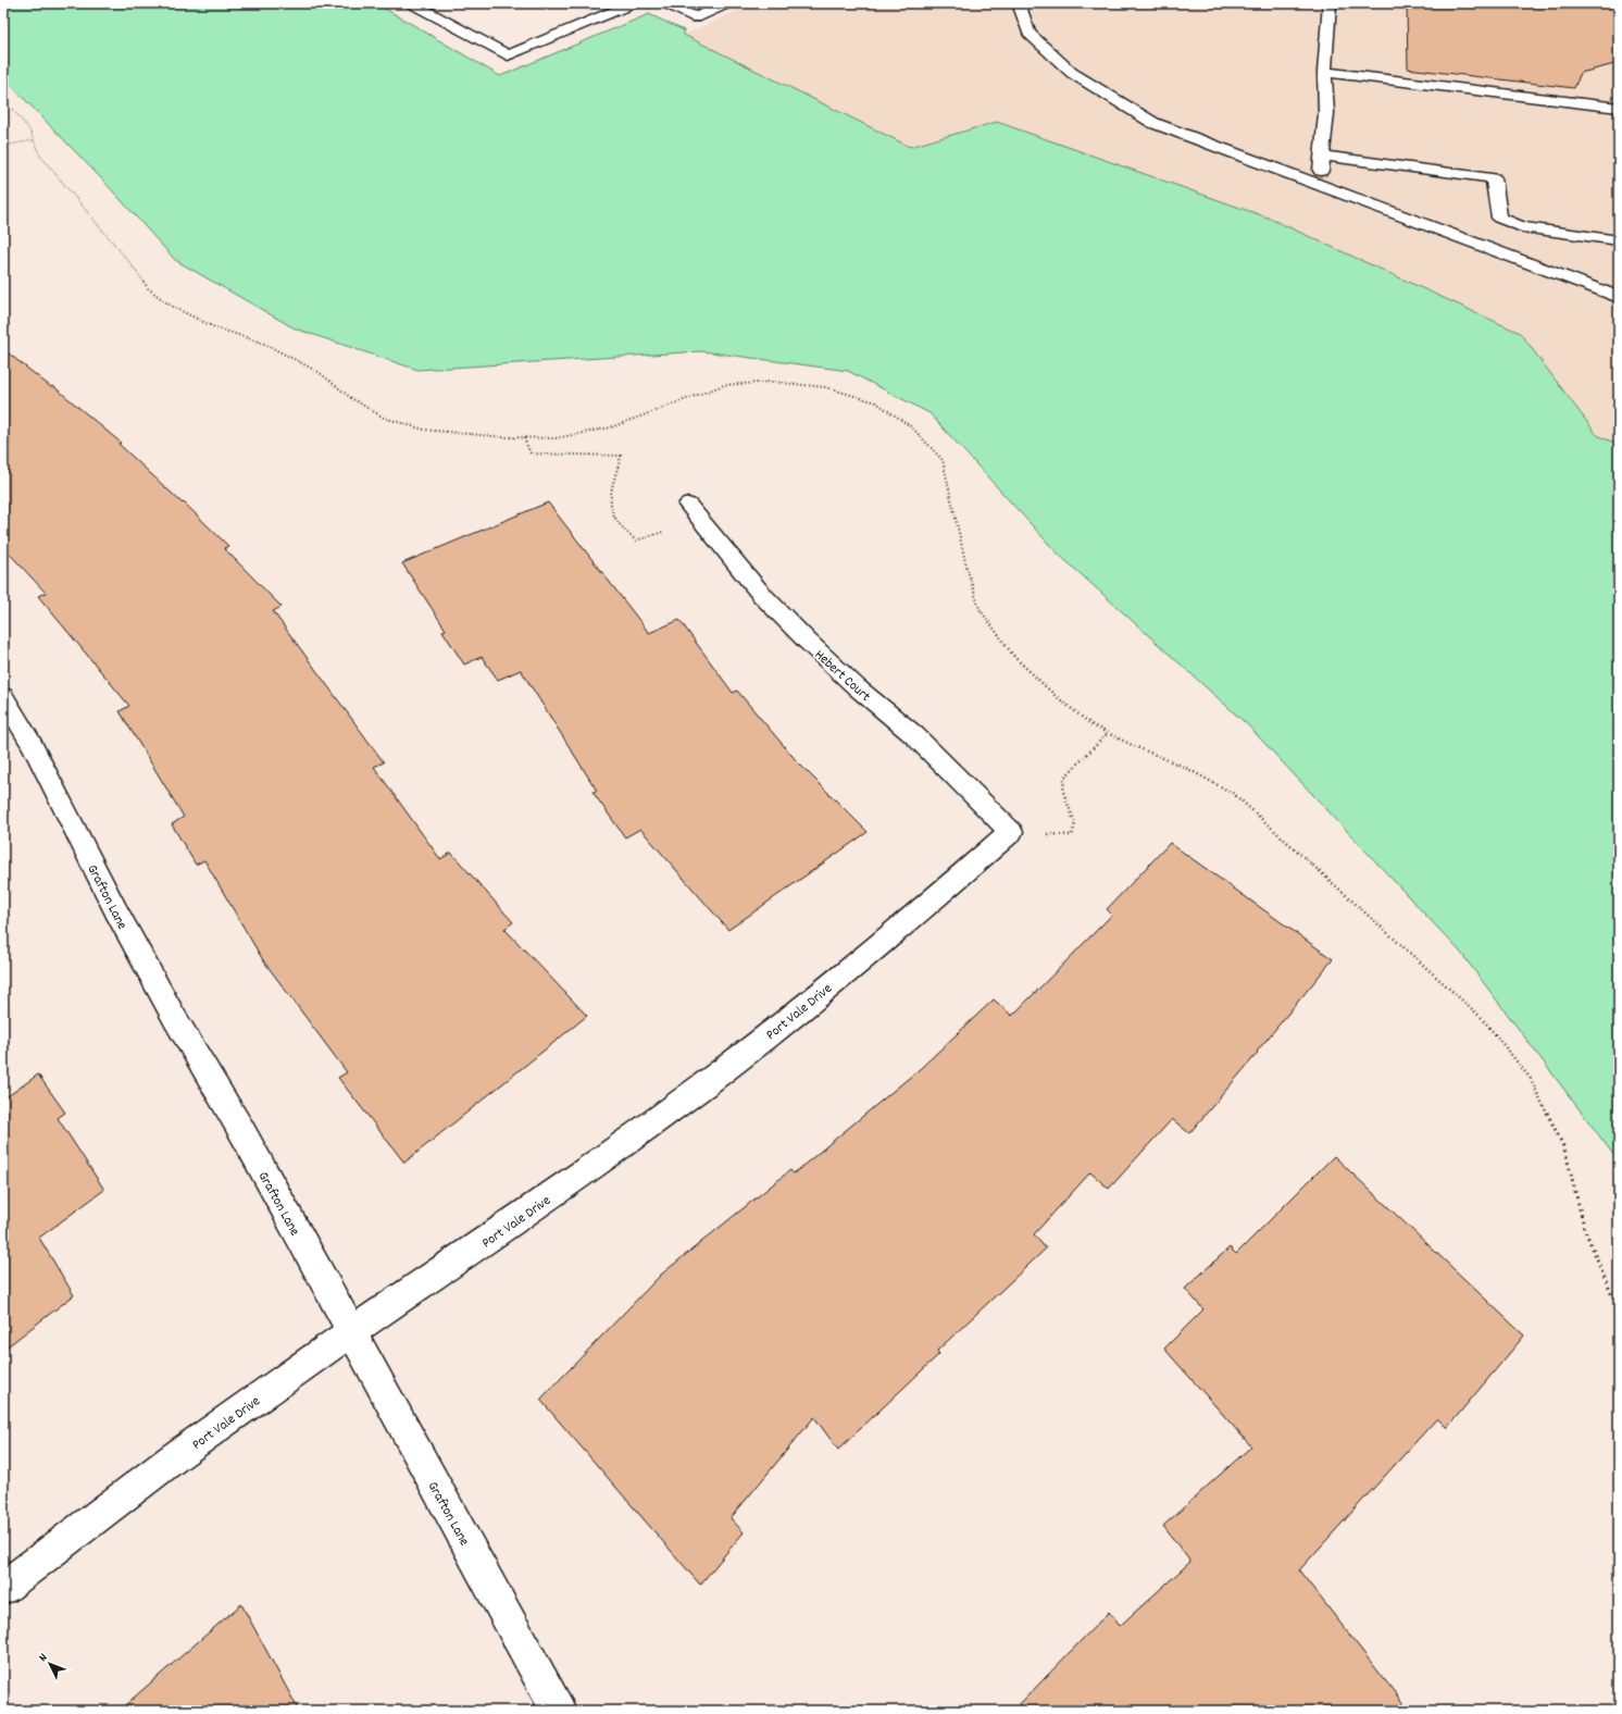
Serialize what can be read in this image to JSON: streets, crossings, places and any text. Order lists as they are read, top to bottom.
{
  "streets": {
    "street": ["Hebert Court", "Grafton Lane", "Port Vale Drive"]
  },
  "crossings": [
    ["Hebert Court", "Port Vale Drive"],
    ["Grafton Lane", "Port Vale Drive"]
  ],
  "north": "top left"
}
